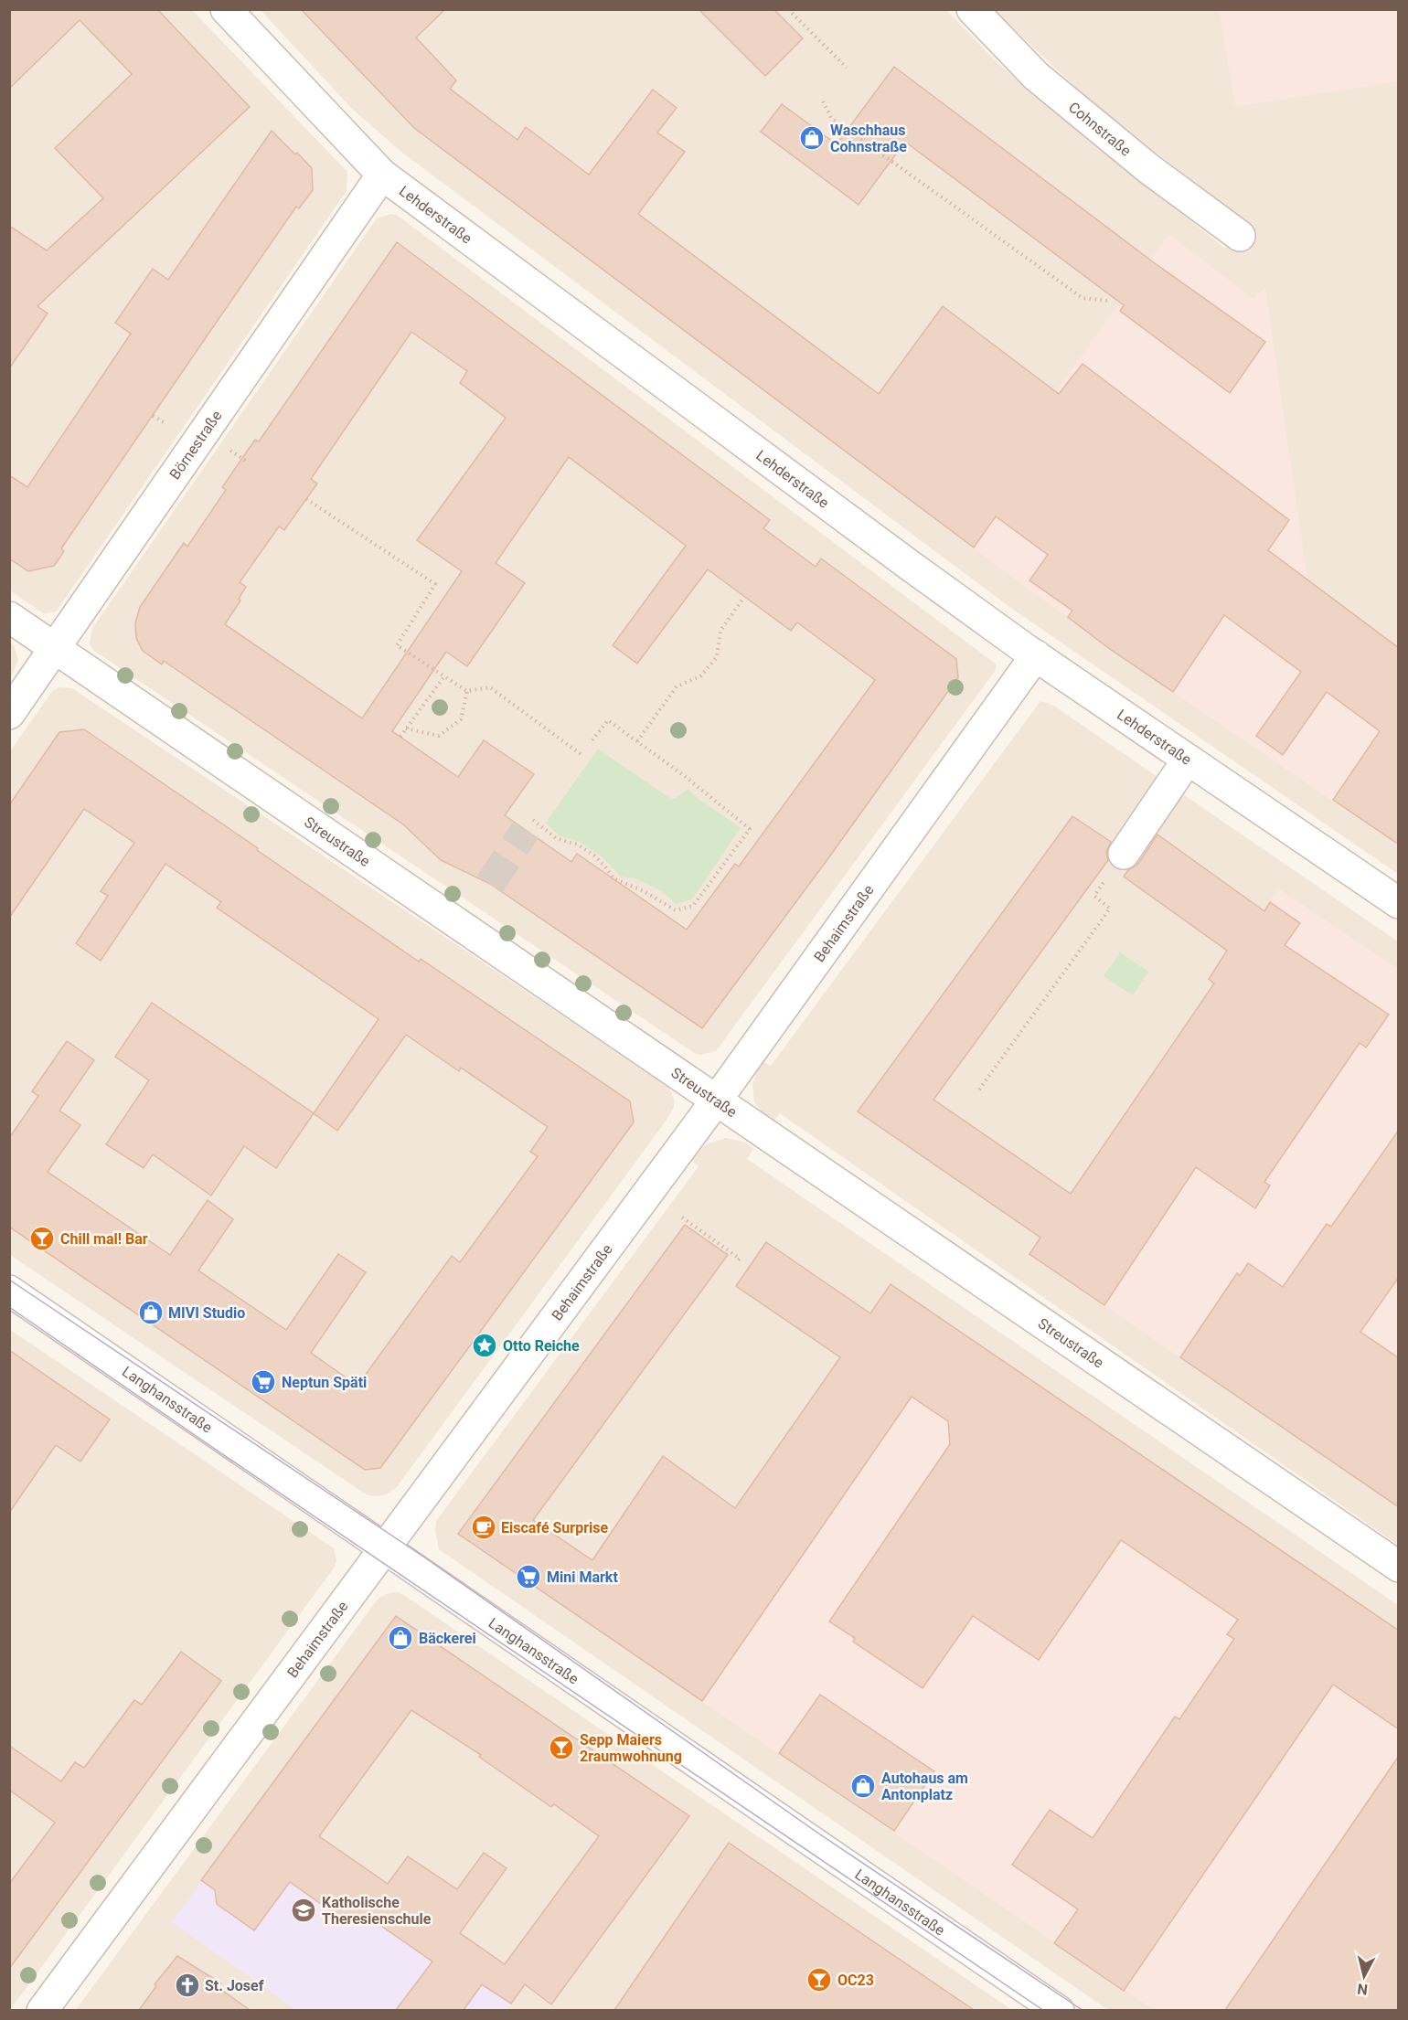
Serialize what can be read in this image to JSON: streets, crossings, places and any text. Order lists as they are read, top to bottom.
{
  "streets": {
    "street": [
      "Cohnstraße",
      "Lehderstraße",
      "Börnestraße",
      "Streustraße",
      "Behaimstraße",
      "Langhansstraße"
    ]
  },
  "crossings": [
    ["Lehderstraße", "Börnestraße"],
    ["Lehderstraße", "Behaimstraße"],
    ["Börnestraße", "Streustraße"],
    ["Streustraße", "Behaimstraße"],
    ["Behaimstraße", "Langhansstraße"]
  ],
  "places": {
    "shop": [
      "Waschhaus Cohnstraße",
      "MIVI Studio",
      "Bäckerei",
      "Autohaus am Antonplatz"
    ],
    "bar": ["Chill mal! Bar", "Sepp Maiers 2raumwohnung", "OC23"],
    "place": ["Otto Reiche"],
    "supermarket": ["Neptun Späti", "Mini Markt"],
    "cafe": ["Eiscafé Surprise"],
    "school or university": ["Katholische Theresienschule"],
    "church": ["St. Josef"]
  },
  "north": "bottom"
}
